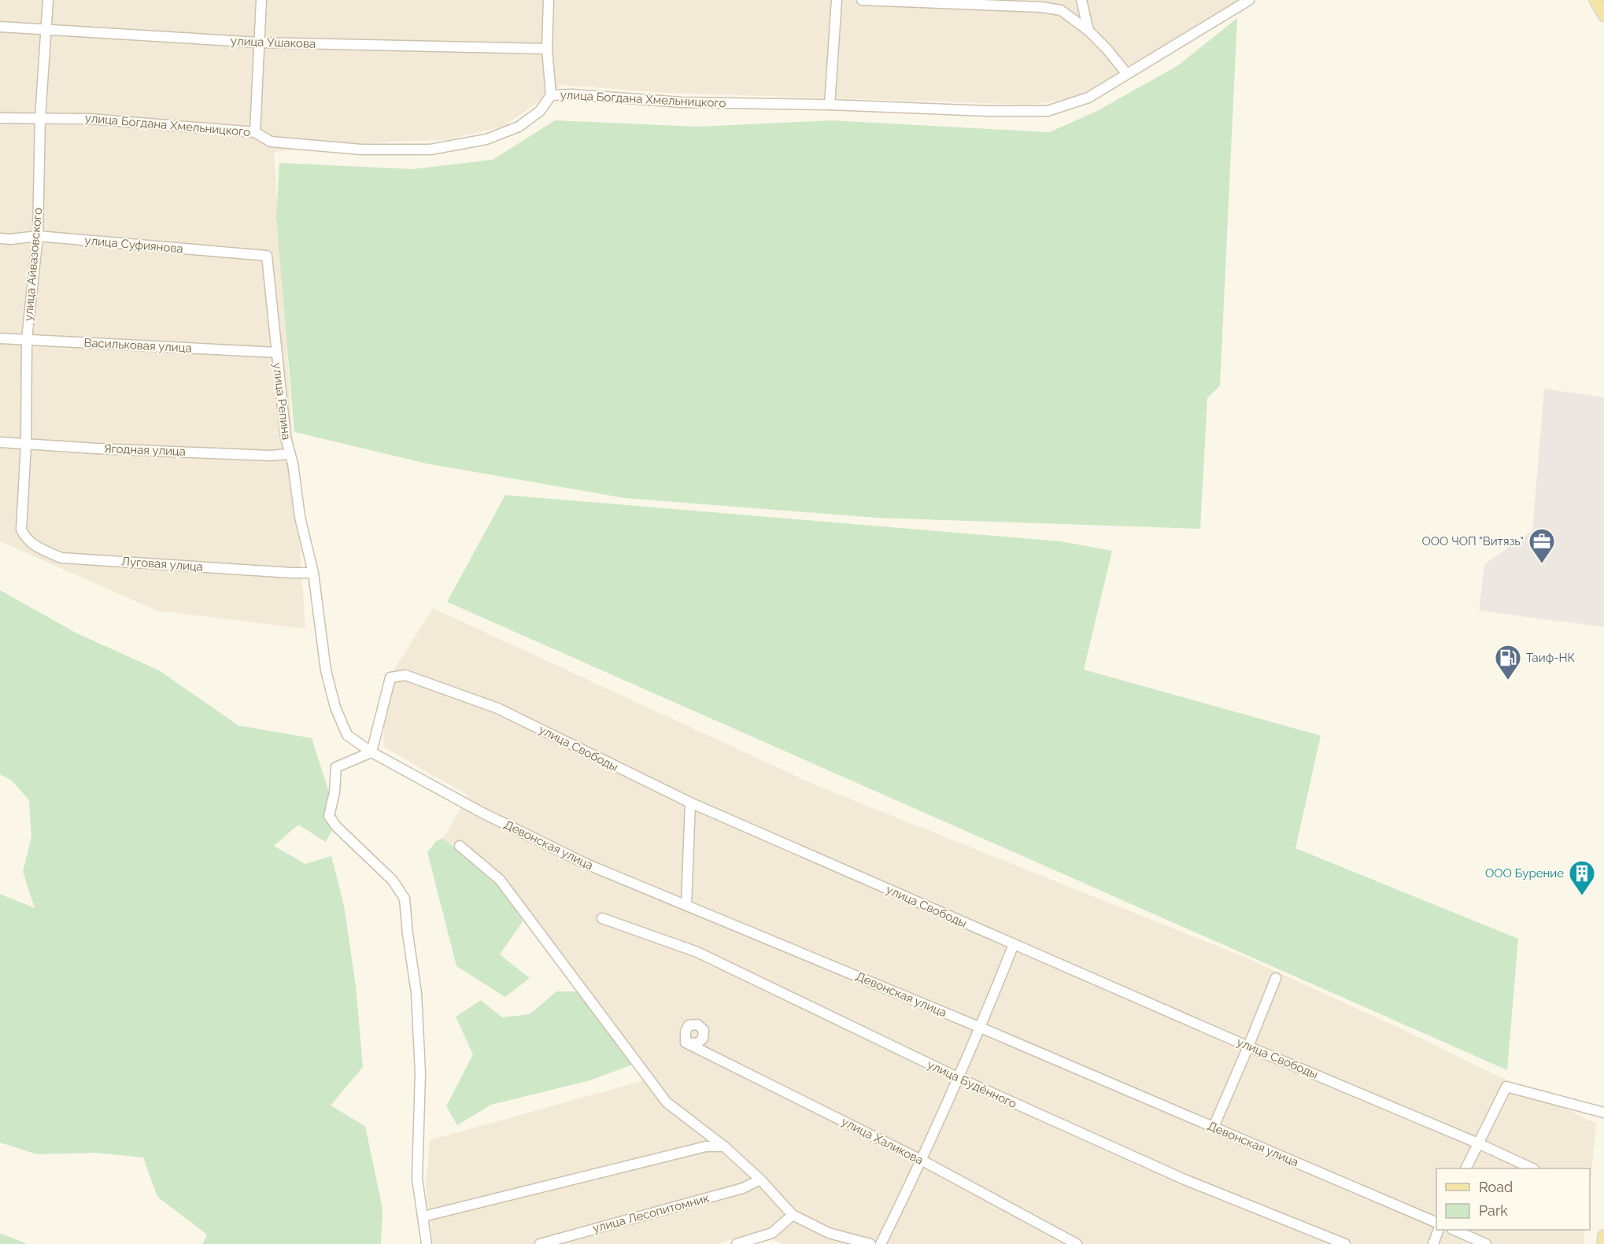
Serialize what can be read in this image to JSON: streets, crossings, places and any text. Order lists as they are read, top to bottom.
{
  "streets": {
    "street": [
      "улица Ушакова",
      "улица Богдана Хмельницкого",
      "улица Суфиянова",
      "улица Айвазовского",
      "Васильковая улица",
      "улица Репина",
      "Ягодная улица",
      "Луговая улица",
      "улица Свободы",
      "Девонская улица",
      "улица Будённого",
      "улица Халикова",
      "улица Лесопитомник"
    ]
  },
  "crossings": [
    ["улица Ушакова", "улица Айвазовского"],
    ["улица Богдана Хмельницкого", "улица Айвазовского"],
    ["улица Суфиянова", "улица Айвазовского"],
    ["улица Суфиянова", "улица Репина"],
    ["улица Айвазовского", "Васильковая улица"],
    ["улица Айвазовского", "Ягодная улица"],
    ["улица Айвазовского", "Луговая улица"],
    ["Васильковая улица", "улица Репина"],
    ["улица Репина", "Ягодная улица"],
    ["улица Репина", "Луговая улица"],
    ["улица Репина", "улица Свободы"],
    ["улица Репина", "Девонская улица"],
    ["улица Свободы", "Девонская улица"]
  ],
  "places": {
    "office": ["ООО ЧОП \"Витязь\""],
    "fuel station": ["Таиф-НК"],
    "building": ["ООО Бурение"]
  },
  "legend": ["Road", "Park"]
}
